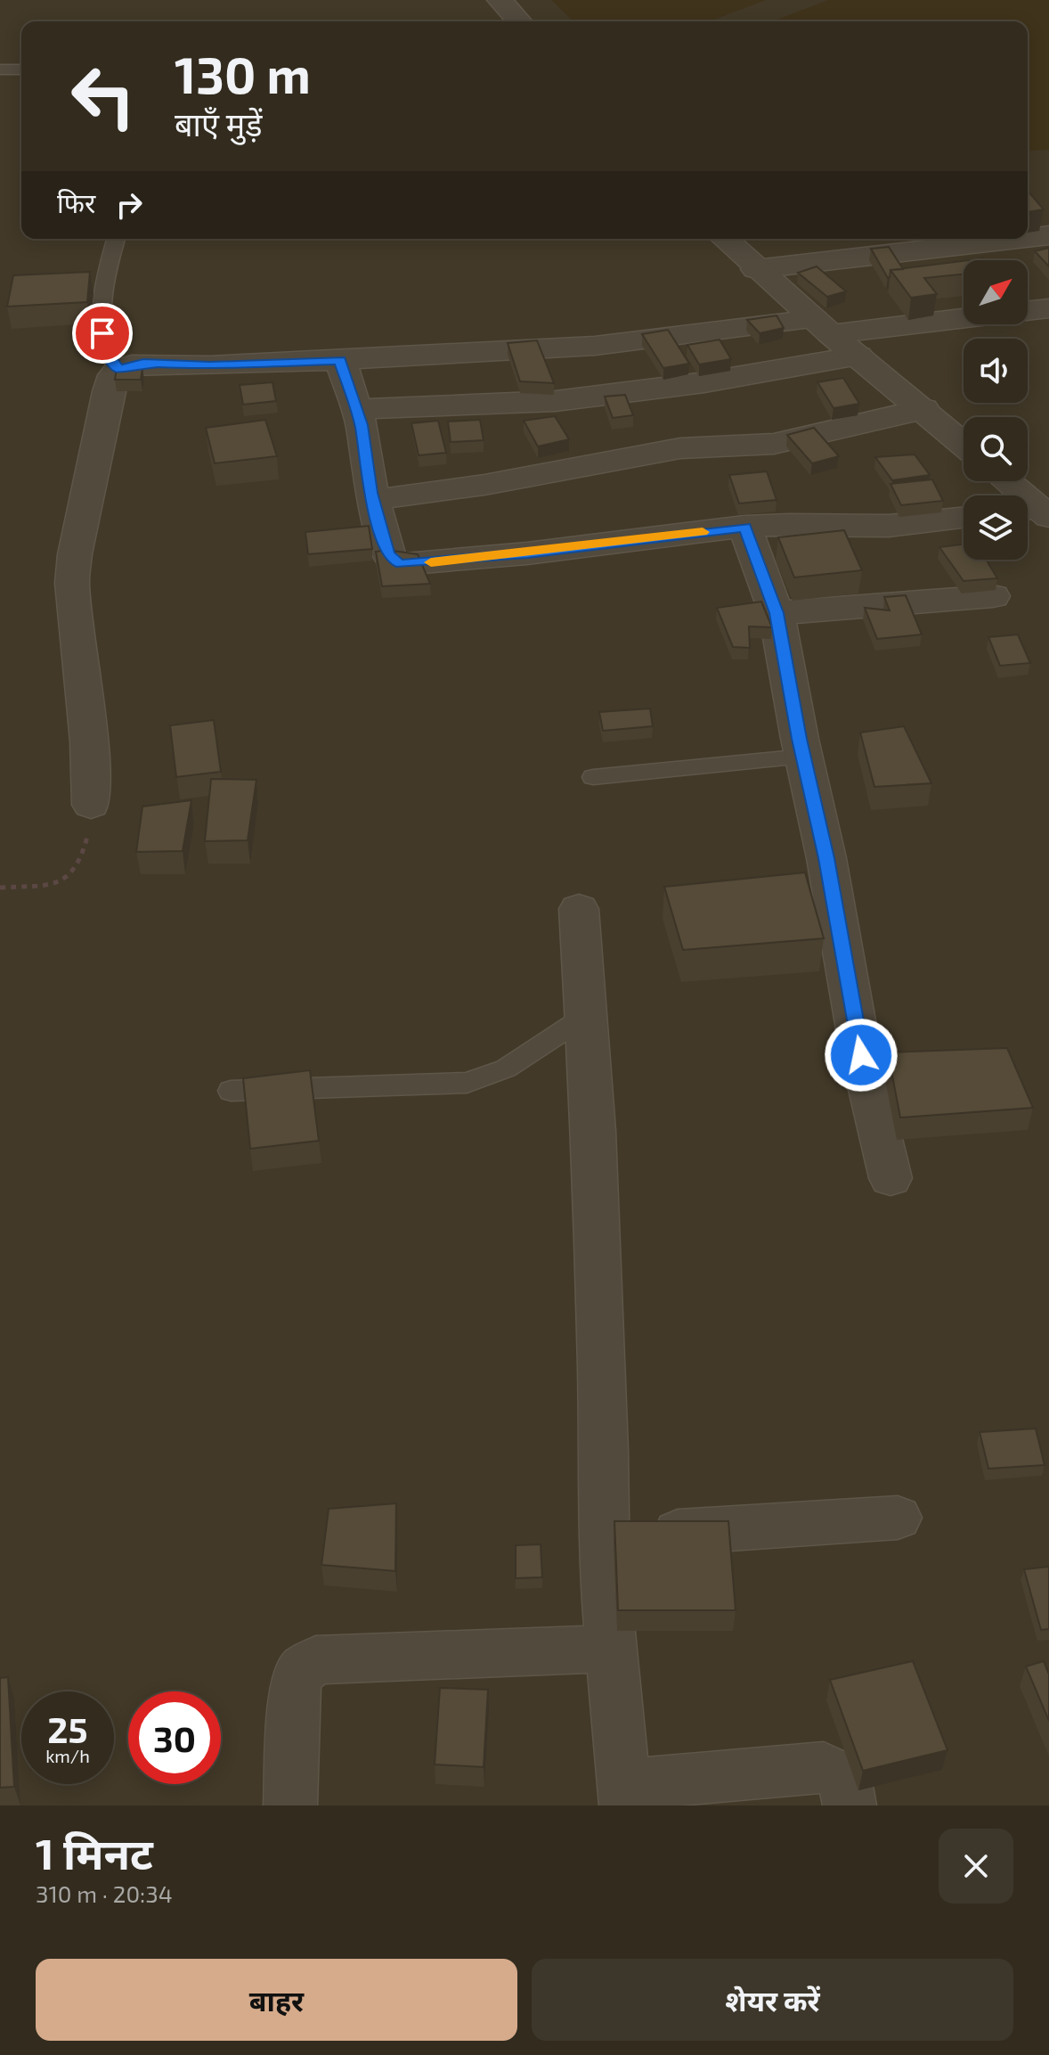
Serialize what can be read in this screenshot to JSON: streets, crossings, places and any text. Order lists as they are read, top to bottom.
{
  "north": "top right",
  "page": {
    "turn": ["130 m", "बाएँ मुड़ें"],
    "then": "फिर",
    "speed": "25 km/h",
    "limit": "30",
    "heading": ["1 मिनट", "310 m · 20:34"],
    "buttons": ["बाहर", "शेयर करें"]
  }
}
